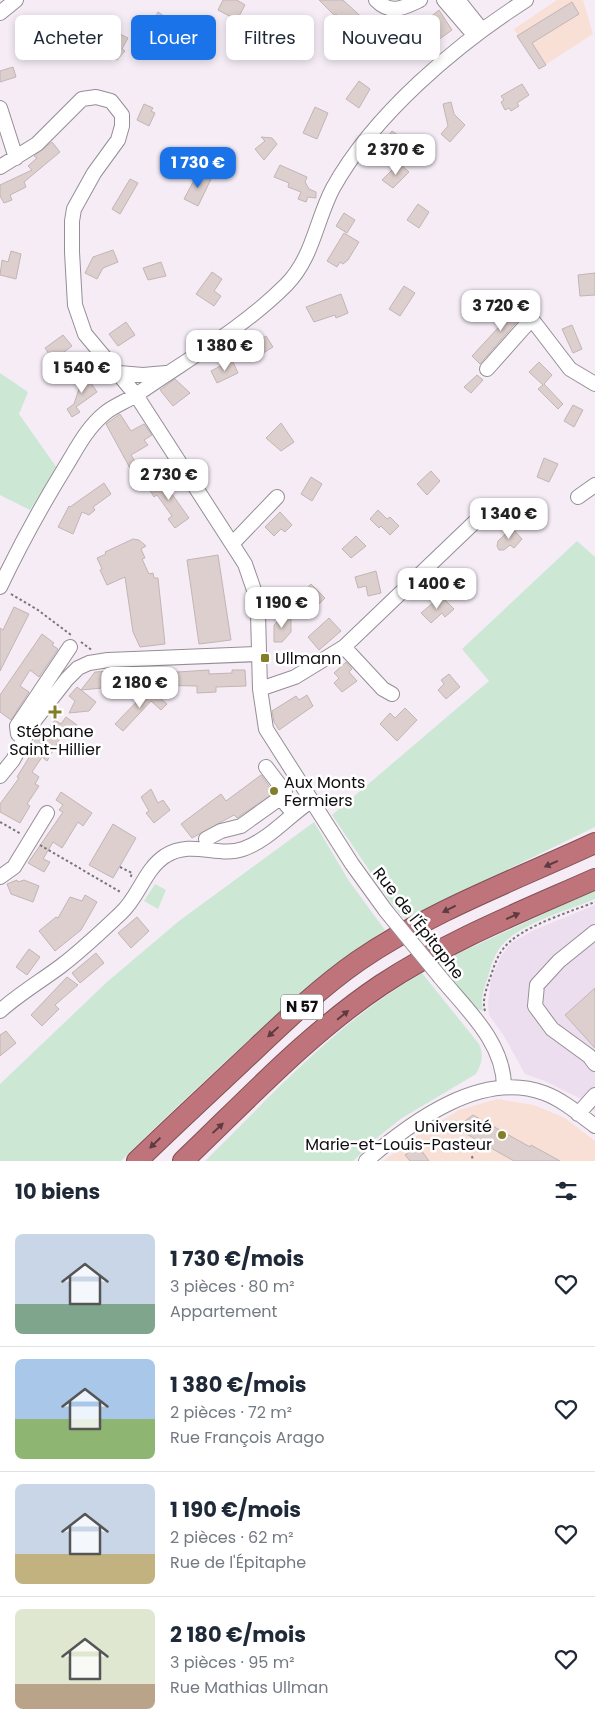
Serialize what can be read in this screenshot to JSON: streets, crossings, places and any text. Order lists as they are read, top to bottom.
{
  "streets": {
    "highway": ["N 57"],
    "street": ["Rue de l'Épitaphe"]
  },
  "places": {
    "transit": ["Ullmann"],
    "health": ["Stéphane Saint-Hillier"],
    "other": ["Aux Monts Fermiers", "Université Marie-et-Louis-Pasteur"]
  },
  "page": {
    "chip": [
      "Acheter",
      "Louer",
      "Filtres",
      "Nouveau"
    ],
    "price": [
      "2 370 €",
      "1 730 €",
      "3 720 €",
      "1 380 €",
      "1 540 €",
      "2 730 €",
      "1 340 €",
      "1 400 €",
      "1 190 €",
      "2 180 €"
    ],
    "heading": "10 biens",
    "list": [
      {
        "name": "1 730 €/mois",
        "note": "3 pièces · 80 m² · Appartement"
      },
      {
        "name": "1 380 €/mois",
        "note": "2 pièces · 72 m² · Rue François Arago"
      },
      {
        "name": "1 190 €/mois",
        "note": "2 pièces · 62 m² · Rue de l'Épitaphe"
      },
      {
        "name": "2 180 €/mois",
        "note": "3 pièces · 95 m² · Rue Mathias Ullman"
      }
    ]
  }
}
